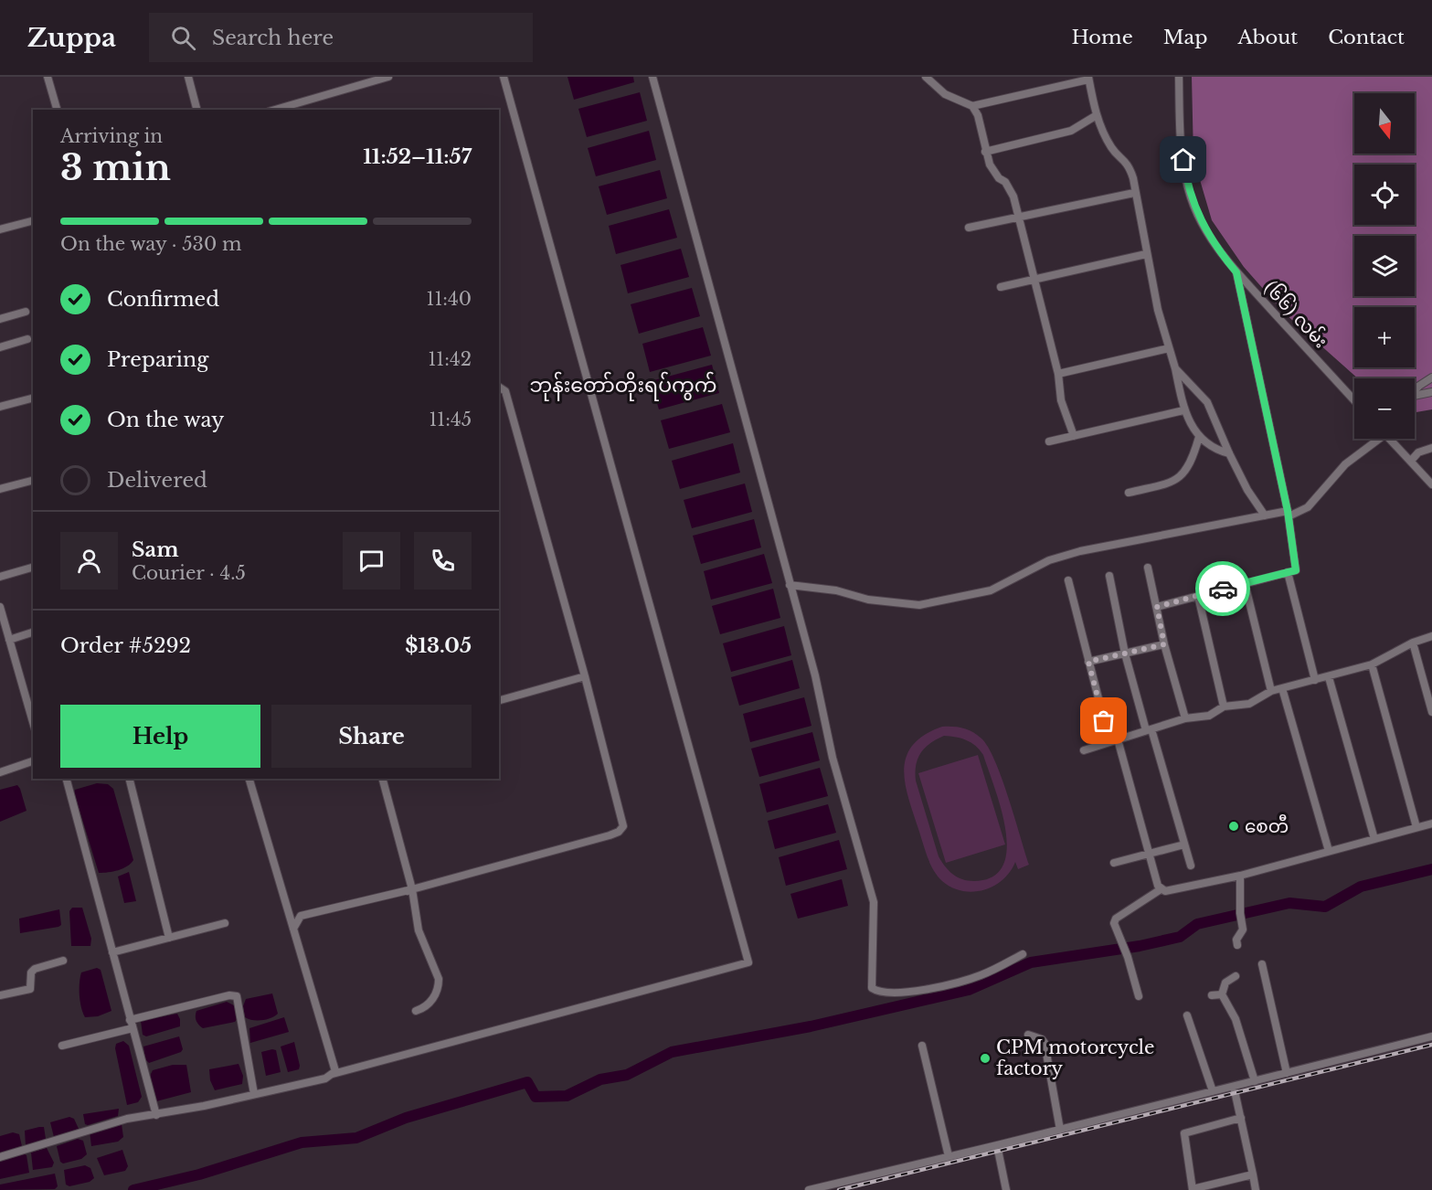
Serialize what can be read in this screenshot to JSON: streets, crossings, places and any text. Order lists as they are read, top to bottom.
{
  "streets": {
    "street": ["(၆၆) လမ်း"]
  },
  "districts": ["ဘုန်းတော်တိုးရပ်ကွက်"],
  "places": ["စေတီ", "CPM motorcycle factory"],
  "north": "bottom",
  "page": {
    "header": "Zuppa",
    "search": "Search here",
    "nav": [
      "Home",
      "Map",
      "About",
      "Contact"
    ],
    "map_buttons": ["+", "−"],
    "heading": ["3 min", "Arriving in", "11:52–11:57"],
    "panel": [
      "Sam",
      "Courier · 4.5",
      "Order #5292",
      "$13.05"
    ],
    "bar": "On the way · 530 m",
    "list": [
      ["Confirmed", "11:40"],
      ["Preparing", "11:42"],
      ["On the way", "11:45"],
      "Delivered"
    ],
    "buttons": ["Help", "Share"]
  }
}
